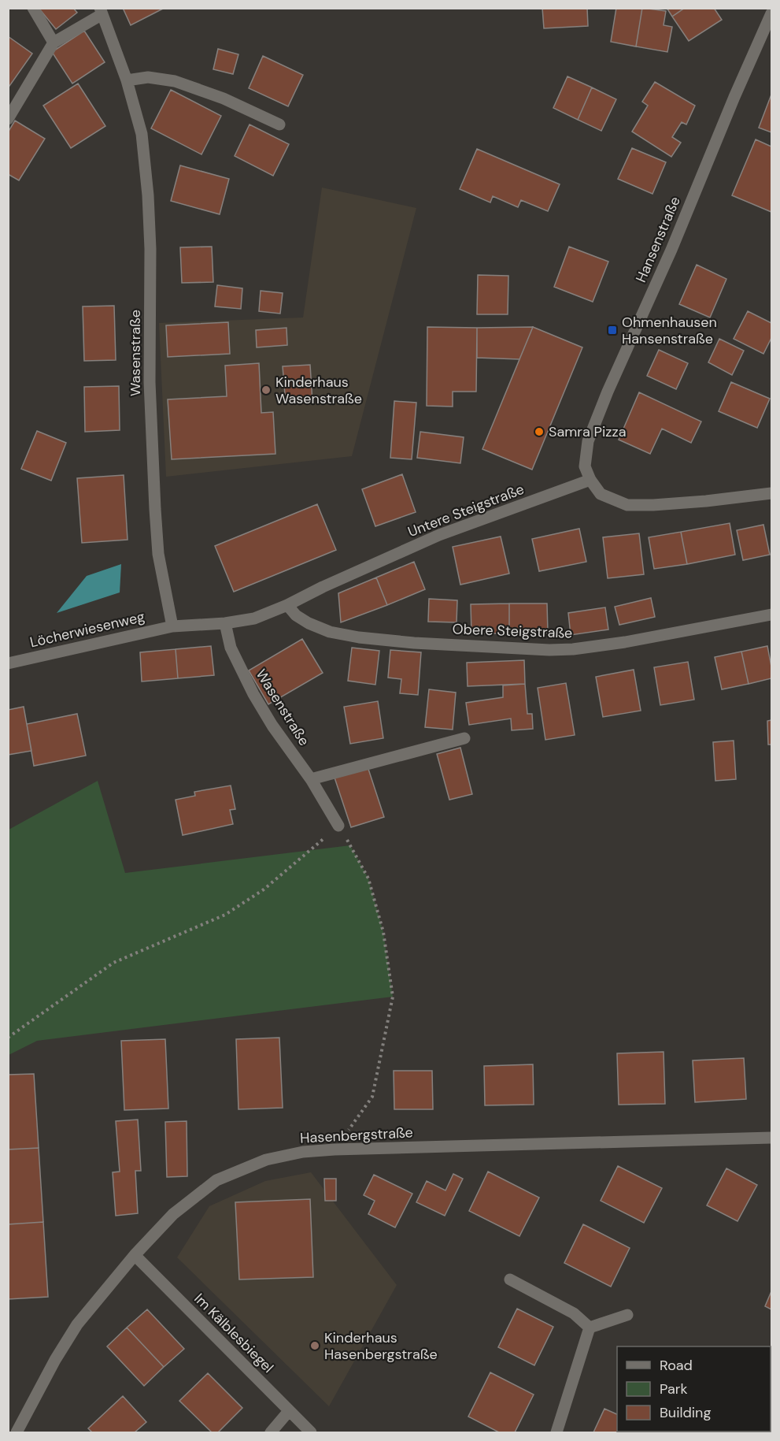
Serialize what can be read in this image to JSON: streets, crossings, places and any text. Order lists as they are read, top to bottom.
{
  "streets": {
    "street": [
      "Hansenstraße",
      "Wasenstraße",
      "Untere Steigstraße",
      "Löcherwiesenweg",
      "Obere Steigstraße",
      "Hasenbergstraße",
      "Im Kälblesbiegel"
    ]
  },
  "crossings": [
    ["Hansenstraße", "Untere Steigstraße"],
    ["Wasenstraße", "Untere Steigstraße"],
    ["Wasenstraße", "Löcherwiesenweg"],
    ["Untere Steigstraße", "Löcherwiesenweg"],
    ["Untere Steigstraße", "Obere Steigstraße"],
    ["Hasenbergstraße", "Im Kälblesbiegel"]
  ],
  "places": {
    "transit": ["Ohmenhausen Hansenstraße"],
    "other": ["Kinderhaus Wasenstraße", "Samra Pizza", "Kinderhaus Hasenbergstraße"]
  },
  "legend": ["Road", "Park", "Building"]
}
